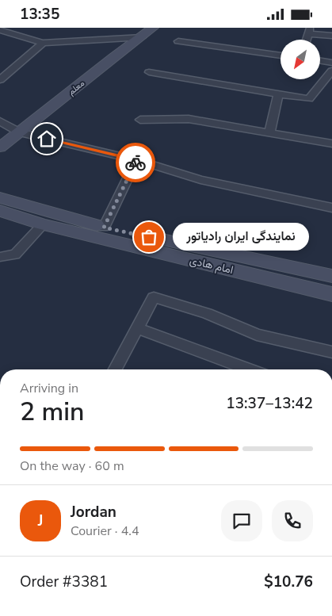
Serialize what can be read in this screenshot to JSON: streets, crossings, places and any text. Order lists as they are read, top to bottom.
{
  "streets": {
    "main road": ["معلم", "امام هادی"]
  },
  "places": ["نمایندگی ایران رادیاتور"],
  "north": "bottom left",
  "page": {
    "status": "13:35",
    "bubble": "نمایندگی ایران رادیاتور",
    "heading": ["2 min", "Arriving in", "13:37–13:42"],
    "panel": [
      "Jordan",
      "Courier · 4.4",
      "Order #3381",
      "$10.76"
    ],
    "bar": "On the way · 60 m",
    "round": "J"
  }
}
